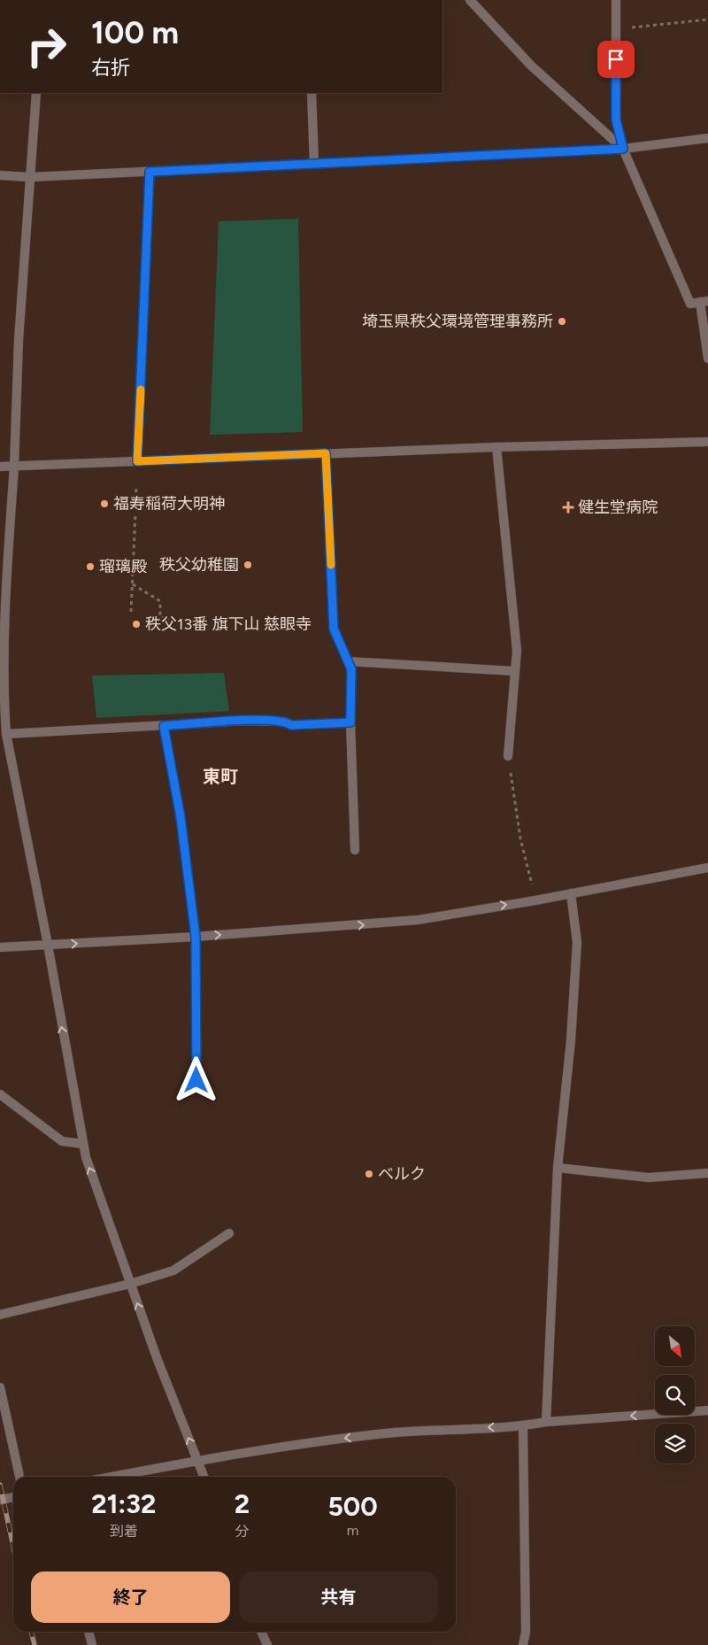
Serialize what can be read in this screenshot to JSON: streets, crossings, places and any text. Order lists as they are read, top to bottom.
{
  "districts": ["東町"],
  "places": {
    "other": [
      "埼玉県秩父環境管理事務所",
      "福寿稲荷大明神",
      "秩父幼稚園",
      "瑠璃殿",
      "秩父13番 旗下山 慈眼寺",
      "ベルク"
    ],
    "health": ["健生堂病院"]
  },
  "north": "bottom right",
  "page": {
    "turn": ["100 m", "右折"],
    "eta": [
      "21:32",
      "到着",
      "2",
      "分",
      "500",
      "m"
    ],
    "buttons": ["終了", "共有"]
  }
}
